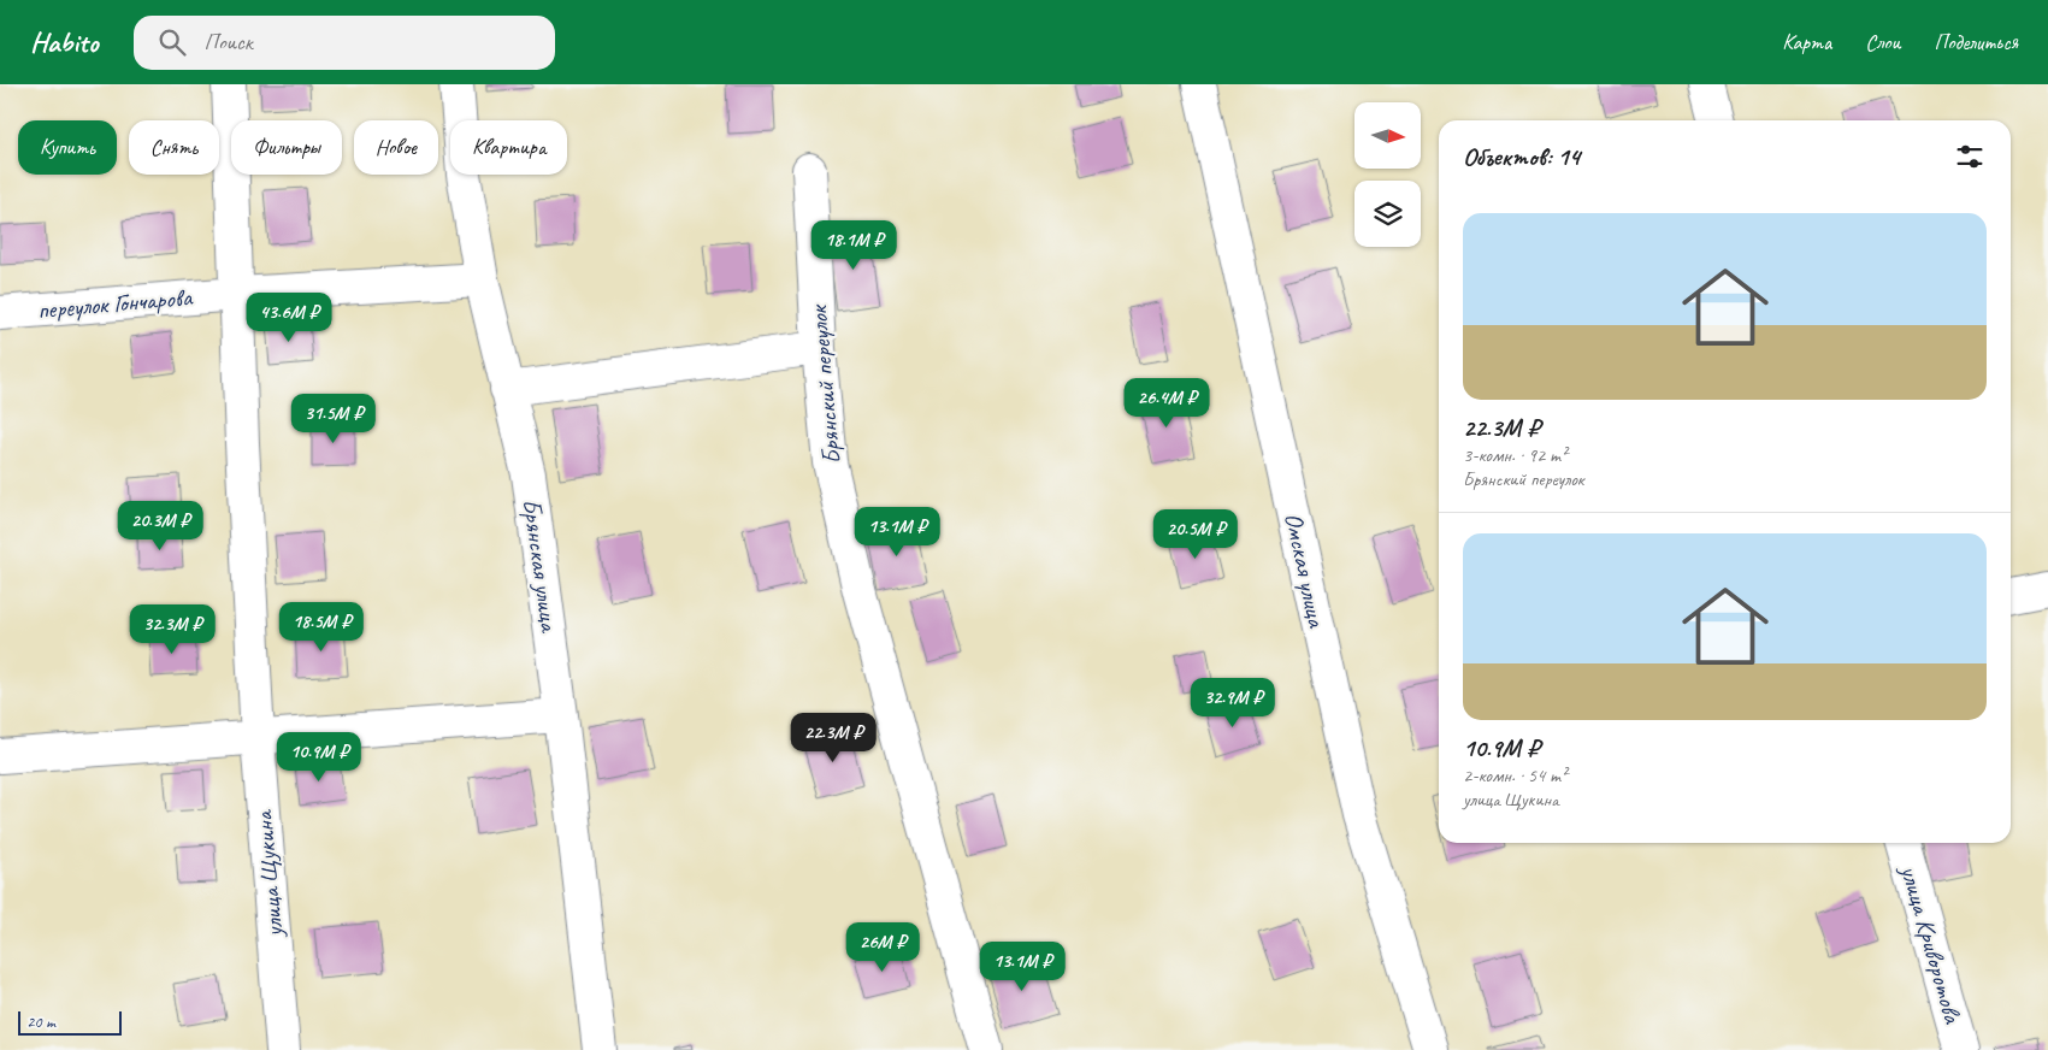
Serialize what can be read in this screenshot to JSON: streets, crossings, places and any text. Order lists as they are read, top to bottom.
{
  "streets": {
    "street": [
      "переулок Гончарова",
      "Брянский переулок",
      "Брянская улица",
      "Омская улица",
      "улица Щукина",
      "улица Криворотова"
    ]
  },
  "crossings": [
    ["переулок Гончарова", "Брянская улица"],
    ["переулок Гончарова", "улица Щукина"]
  ],
  "scale_bar": "20 m",
  "north": "right",
  "page": {
    "header": "Habito",
    "search": "Поиск",
    "nav": ["Карта", "Слои", "Поделиться"],
    "chip": [
      "Купить",
      "Снять",
      "Фильтры",
      "Новое",
      "Квартира"
    ],
    "heading": "Объектов: 14",
    "list": [
      {
        "name": "22.3M ₽",
        "note": "3-комн. · 92 m² · Брянский переулок"
      },
      {
        "name": "10.9M ₽",
        "note": "2-комн. · 54 m² · улица Щукина"
      }
    ],
    "price": [
      "18.1M ₽",
      "43.6M ₽",
      "26.4M ₽",
      "31.5M ₽",
      "20.3M ₽",
      "13.1M ₽",
      "20.5M ₽",
      "18.5M ₽",
      "32.3M ₽",
      "32.9M ₽",
      "22.3M ₽",
      "10.9M ₽",
      "26M ₽",
      "13.1M ₽"
    ],
    "scale": "20 m"
  }
}
